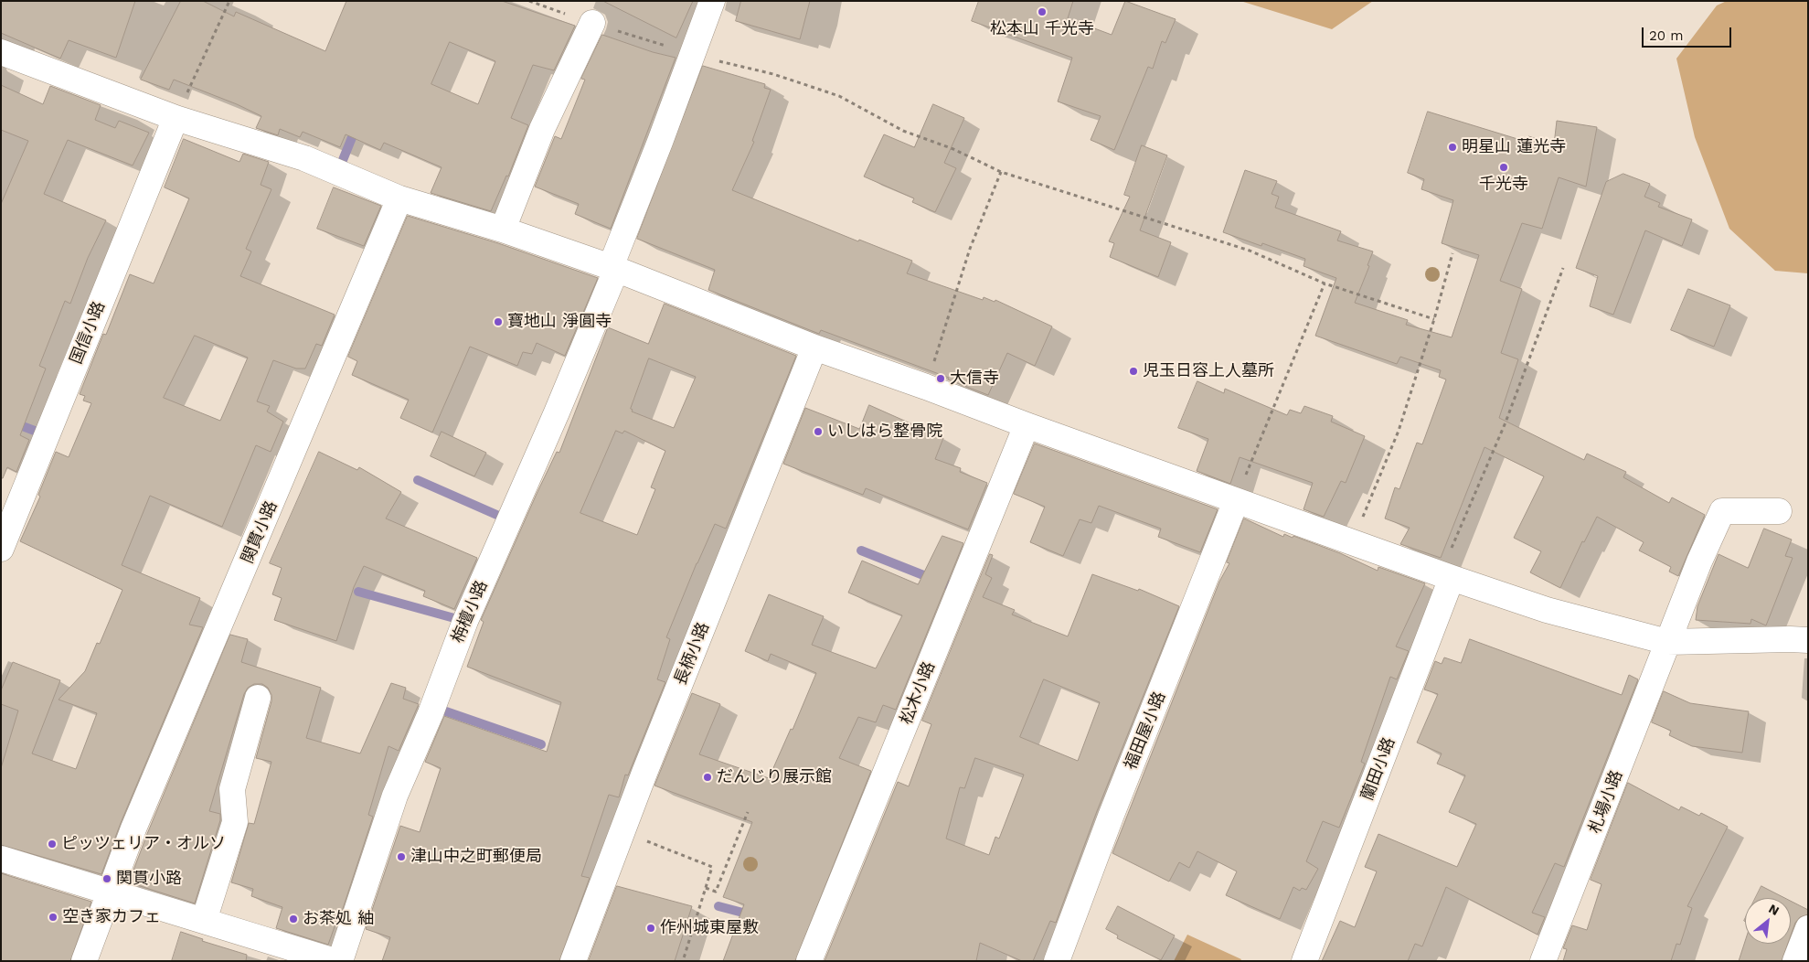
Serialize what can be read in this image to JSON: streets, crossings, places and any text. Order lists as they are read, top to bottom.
{
  "streets": {
    "street": [
      "国信小路",
      "関貫小路",
      "栴檀小路",
      "長柄小路",
      "松木小路",
      "福田屋小路",
      "蘭田小路",
      "札場小路"
    ]
  },
  "places": [
    "松本山 千光寺",
    "明星山 蓮光寺",
    "千光寺",
    "寶地山 淨圓寺",
    "児玉日容上人墓所",
    "大信寺",
    "いしはら整骨院",
    "だんじり展示館",
    "ピッツェリア・オルソ",
    "津山中之町郵便局",
    "関貫小路",
    "空き家カフェ",
    "お茶処 紬",
    "作州城東屋敷"
  ],
  "scale_bar": "20 m",
  "north": "top right"
}
